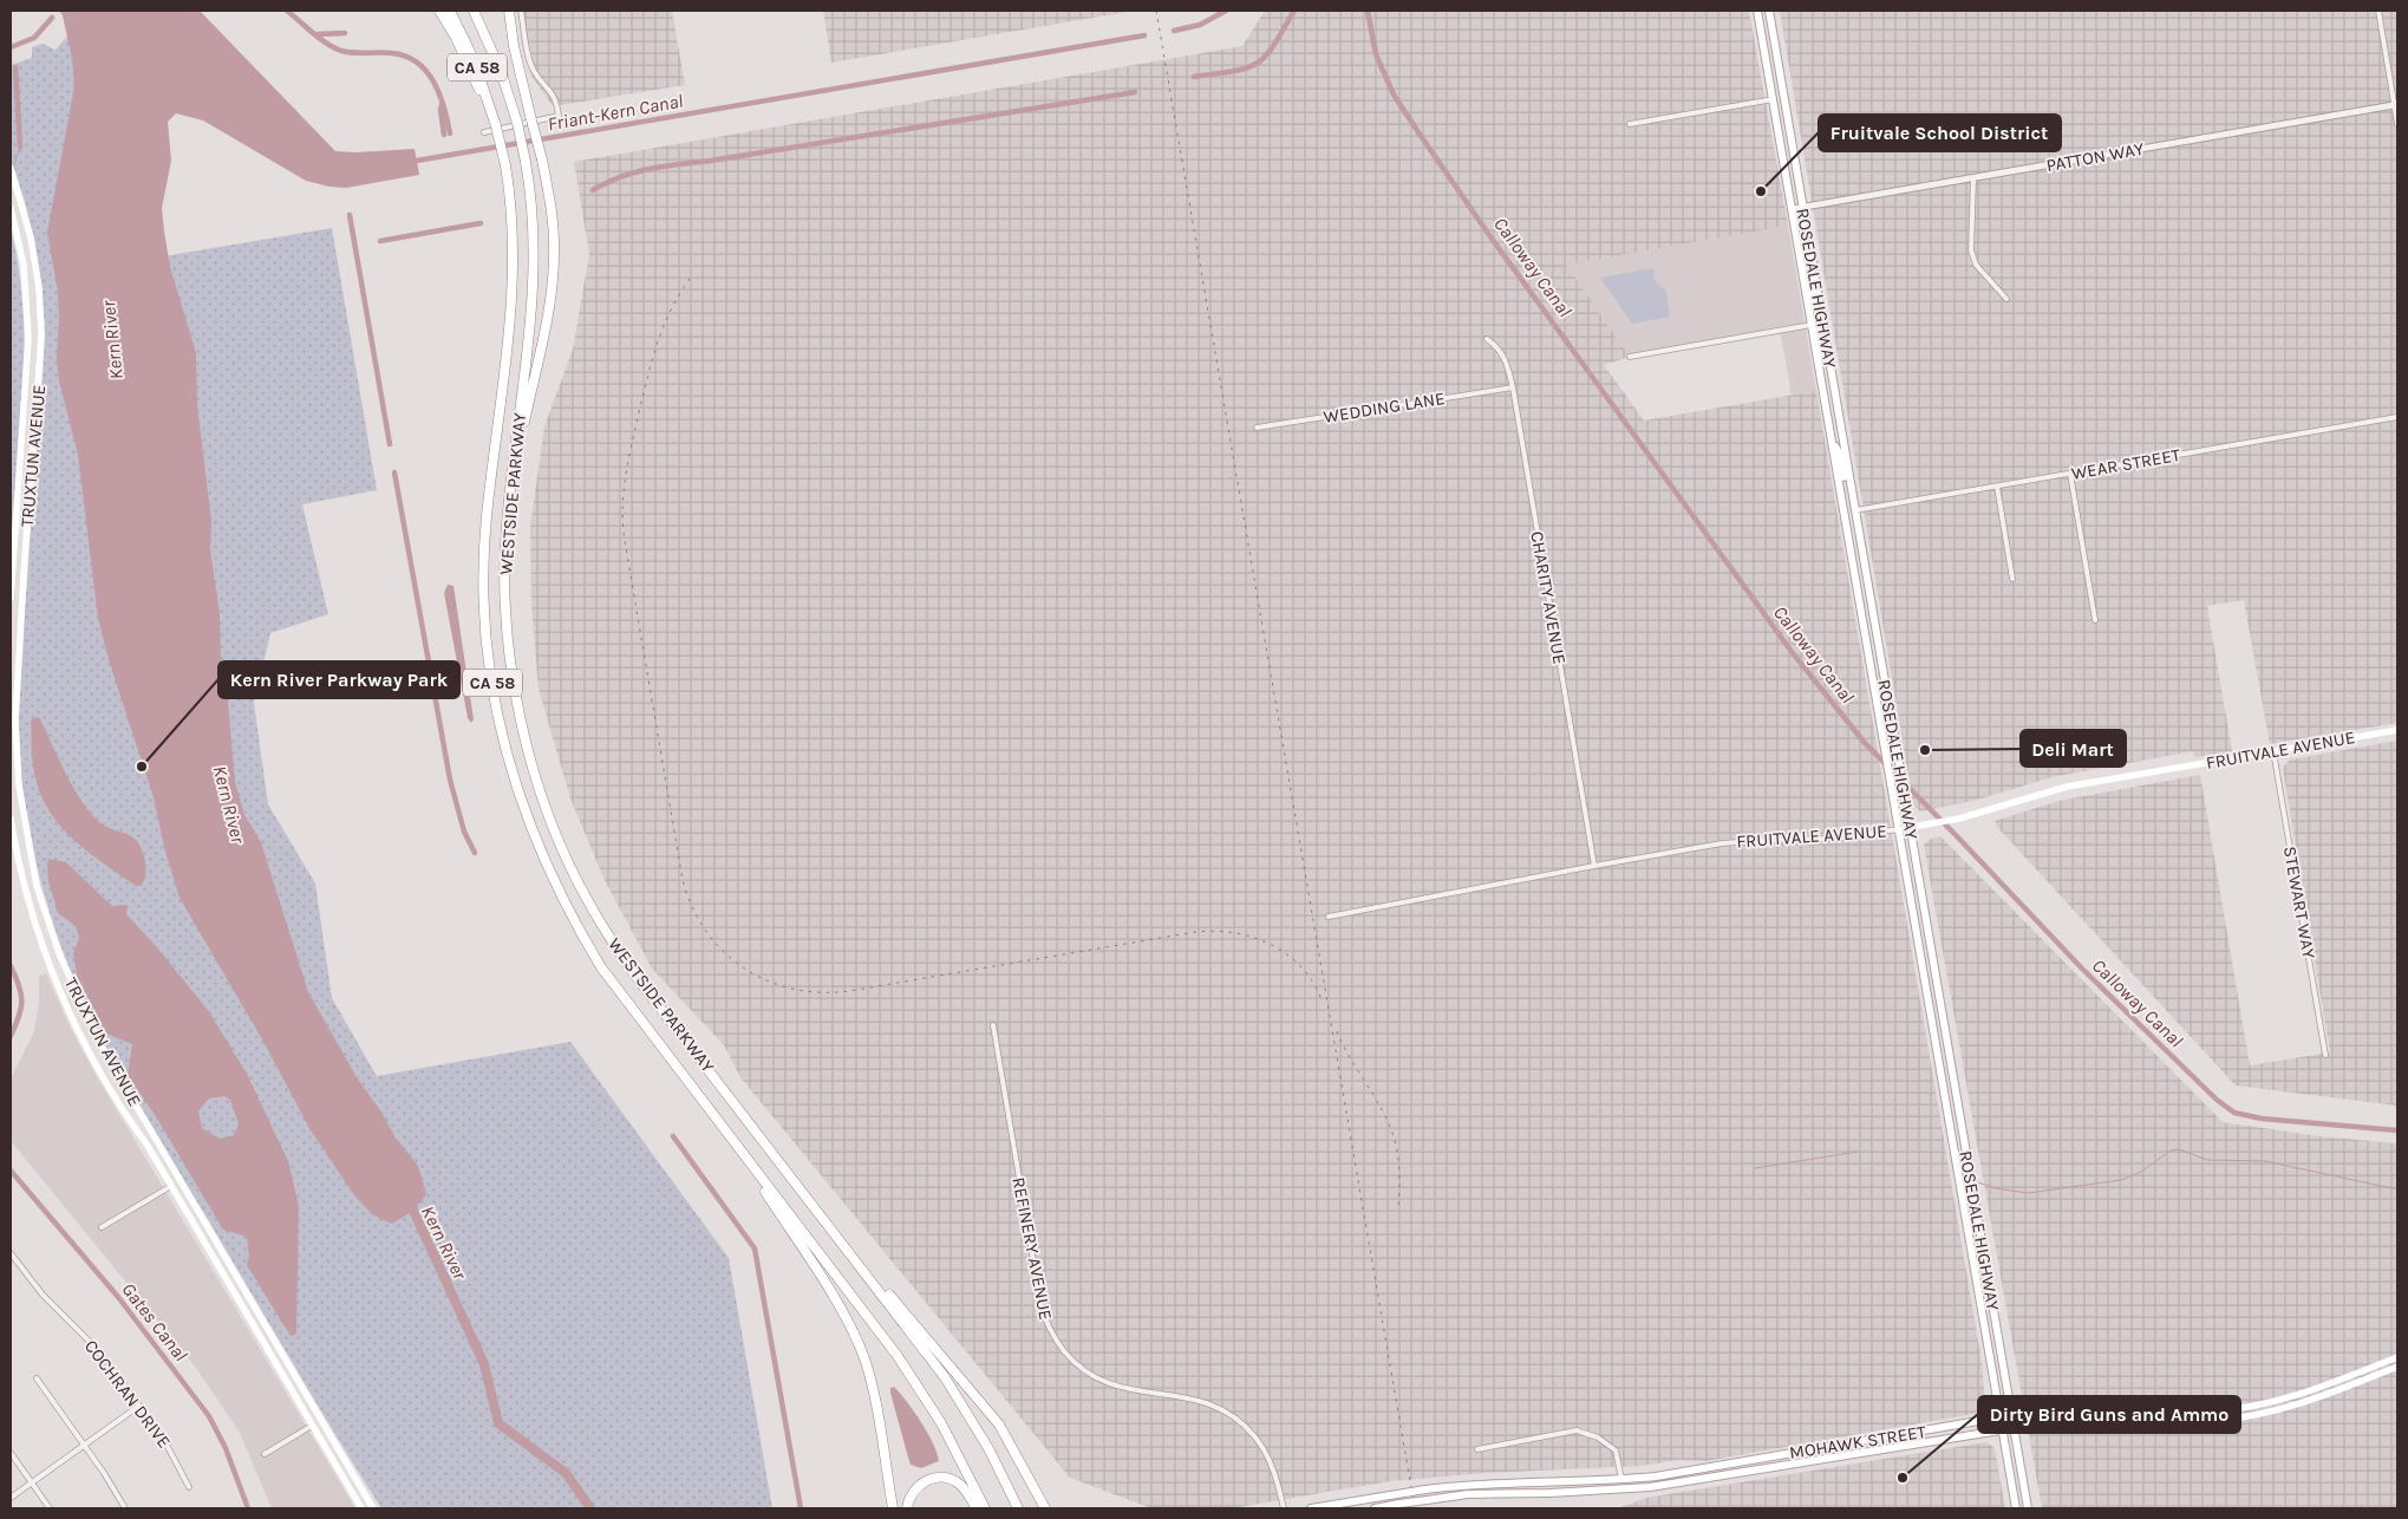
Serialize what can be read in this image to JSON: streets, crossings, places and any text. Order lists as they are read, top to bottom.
{
  "streets": {
    "highway": ["CA 58", "WESTSIDE PARKWAY"],
    "main road": [
      "ROSEDALE HIGHWAY",
      "TRUXTUN AVENUE",
      "FRUITVALE AVENUE",
      "MOHAWK STREET"
    ],
    "street": [
      "PATTON WAY",
      "WEDDING LANE",
      "WEAR STREET",
      "CHARITY AVENUE",
      "STEWART WAY",
      "REFINERY AVENUE",
      "COCHRAN DRIVE"
    ]
  },
  "crossings": [
    ["PATTON WAY", "ROSEDALE HIGHWAY"],
    ["ROSEDALE HIGHWAY", "WEAR STREET"],
    ["ROSEDALE HIGHWAY", "FRUITVALE AVENUE"],
    ["ROSEDALE HIGHWAY", "MOHAWK STREET"],
    ["WEDDING LANE", "CHARITY AVENUE"],
    ["CHARITY AVENUE", "FRUITVALE AVENUE"],
    ["FRUITVALE AVENUE", "STEWART WAY"]
  ],
  "water": [
    "Friant-Kern Canal",
    "Calloway Canal",
    "Kern River",
    "Gates Canal"
  ],
  "places": [
    "Fruitvale School District",
    "Deli Mart",
    "Kern River Parkway Park",
    "Dirty Bird Guns and Ammo"
  ]
}
